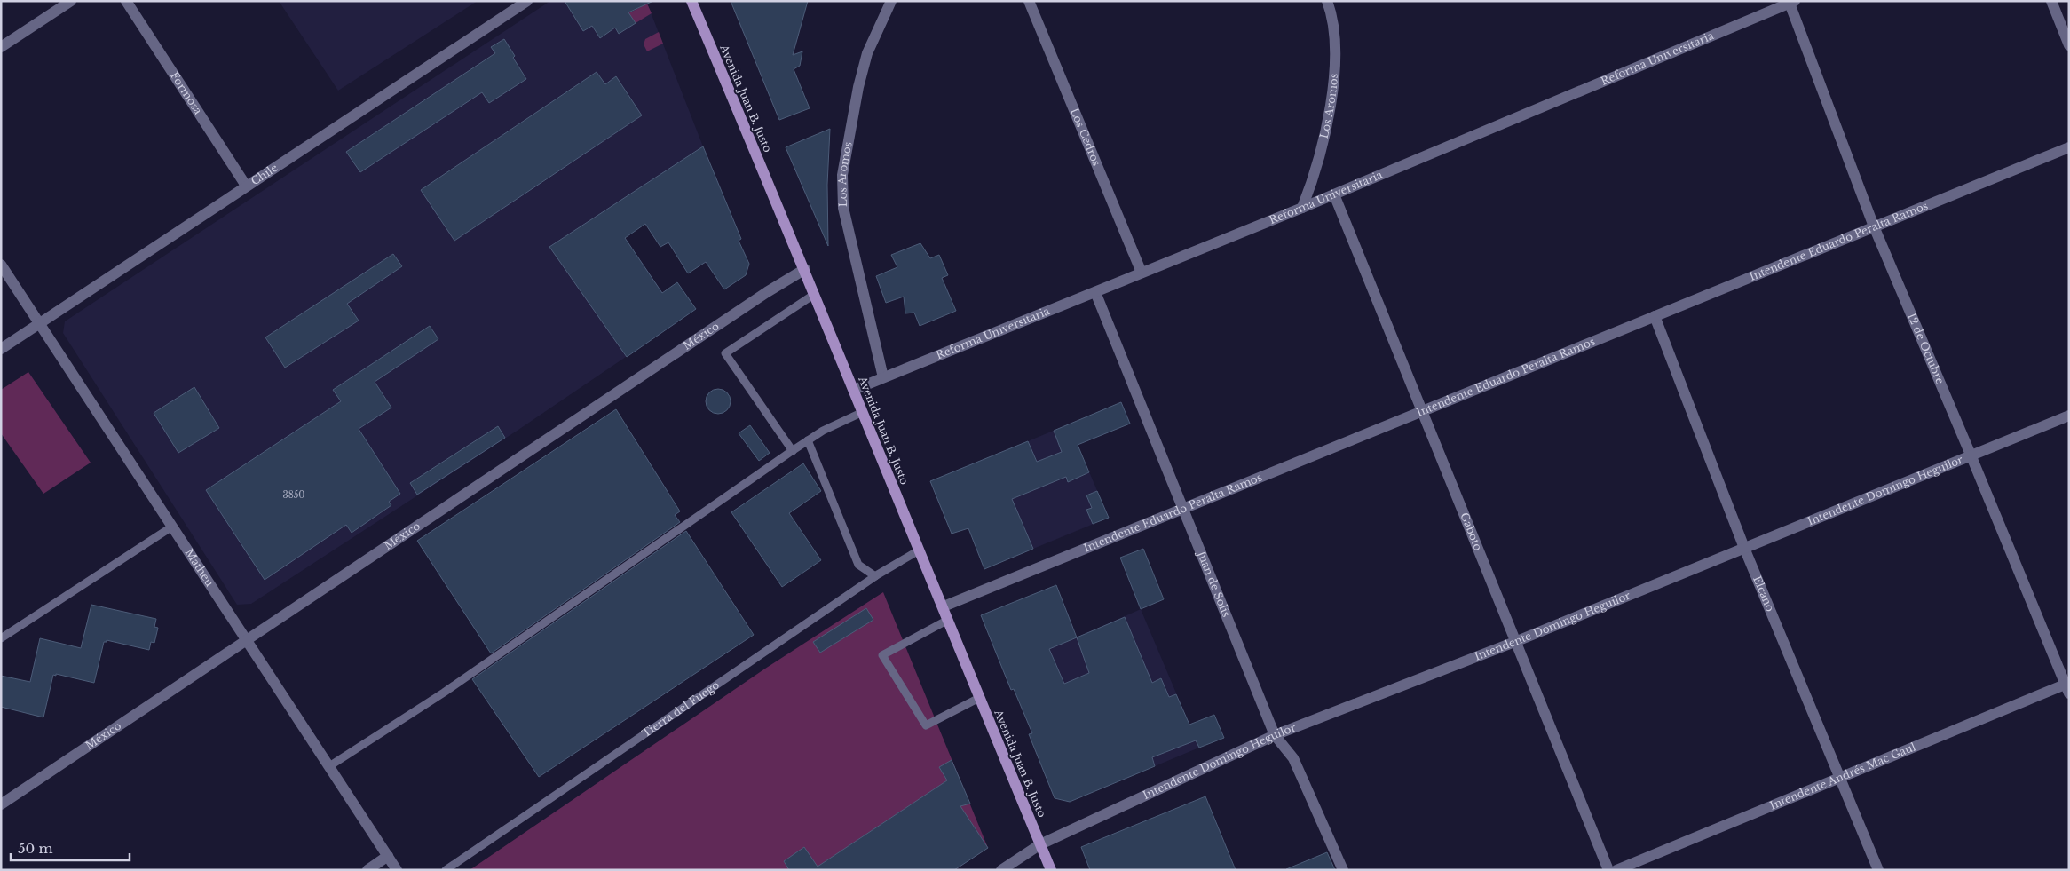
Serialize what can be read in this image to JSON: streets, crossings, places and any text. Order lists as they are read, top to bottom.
{
  "streets": {
    "main road": ["Avenida Juan B. Justo"],
    "street": [
      "Reforma Universitaria",
      "Formosa",
      "Los Aromos",
      "Los Cedros",
      "Chile",
      "Intendente Eduardo Peralta Ramos",
      "México",
      "12 de Octubre",
      "Intendente Domingo Heguilor",
      "Gaboto",
      "Matheu",
      "Juan de Solís",
      "Elcano",
      "Intendente Andrés Mac Gaul"
    ],
    "lane": ["Tierra del Fuego"]
  },
  "crossings": [
    ["Reforma Universitaria", "Avenida Juan B. Justo"],
    ["Reforma Universitaria", "Los Aromos"],
    ["Reforma Universitaria", "Los Cedros"],
    ["Reforma Universitaria", "12 de Octubre"],
    ["Reforma Universitaria", "Gaboto"],
    ["Reforma Universitaria", "Juan de Solís"],
    ["Formosa", "Chile"],
    ["Avenida Juan B. Justo", "Intendente Eduardo Peralta Ramos"],
    ["Avenida Juan B. Justo", "México"],
    ["Avenida Juan B. Justo", "Intendente Domingo Heguilor"],
    ["Avenida Juan B. Justo", "Tierra del Fuego"],
    ["Chile", "Matheu"],
    ["Intendente Eduardo Peralta Ramos", "12 de Octubre"],
    ["Intendente Eduardo Peralta Ramos", "Gaboto"],
    ["Intendente Eduardo Peralta Ramos", "Juan de Solís"],
    ["Intendente Eduardo Peralta Ramos", "Elcano"],
    ["México", "Matheu"],
    ["12 de Octubre", "Intendente Domingo Heguilor"],
    ["12 de Octubre", "Intendente Andrés Mac Gaul"],
    ["Intendente Domingo Heguilor", "Gaboto"],
    ["Intendente Domingo Heguilor", "Juan de Solís"],
    ["Intendente Domingo Heguilor", "Elcano"],
    ["Elcano", "Intendente Andrés Mac Gaul"]
  ],
  "house_numbers": ["3850"],
  "scale_bar": "50 m"
}
